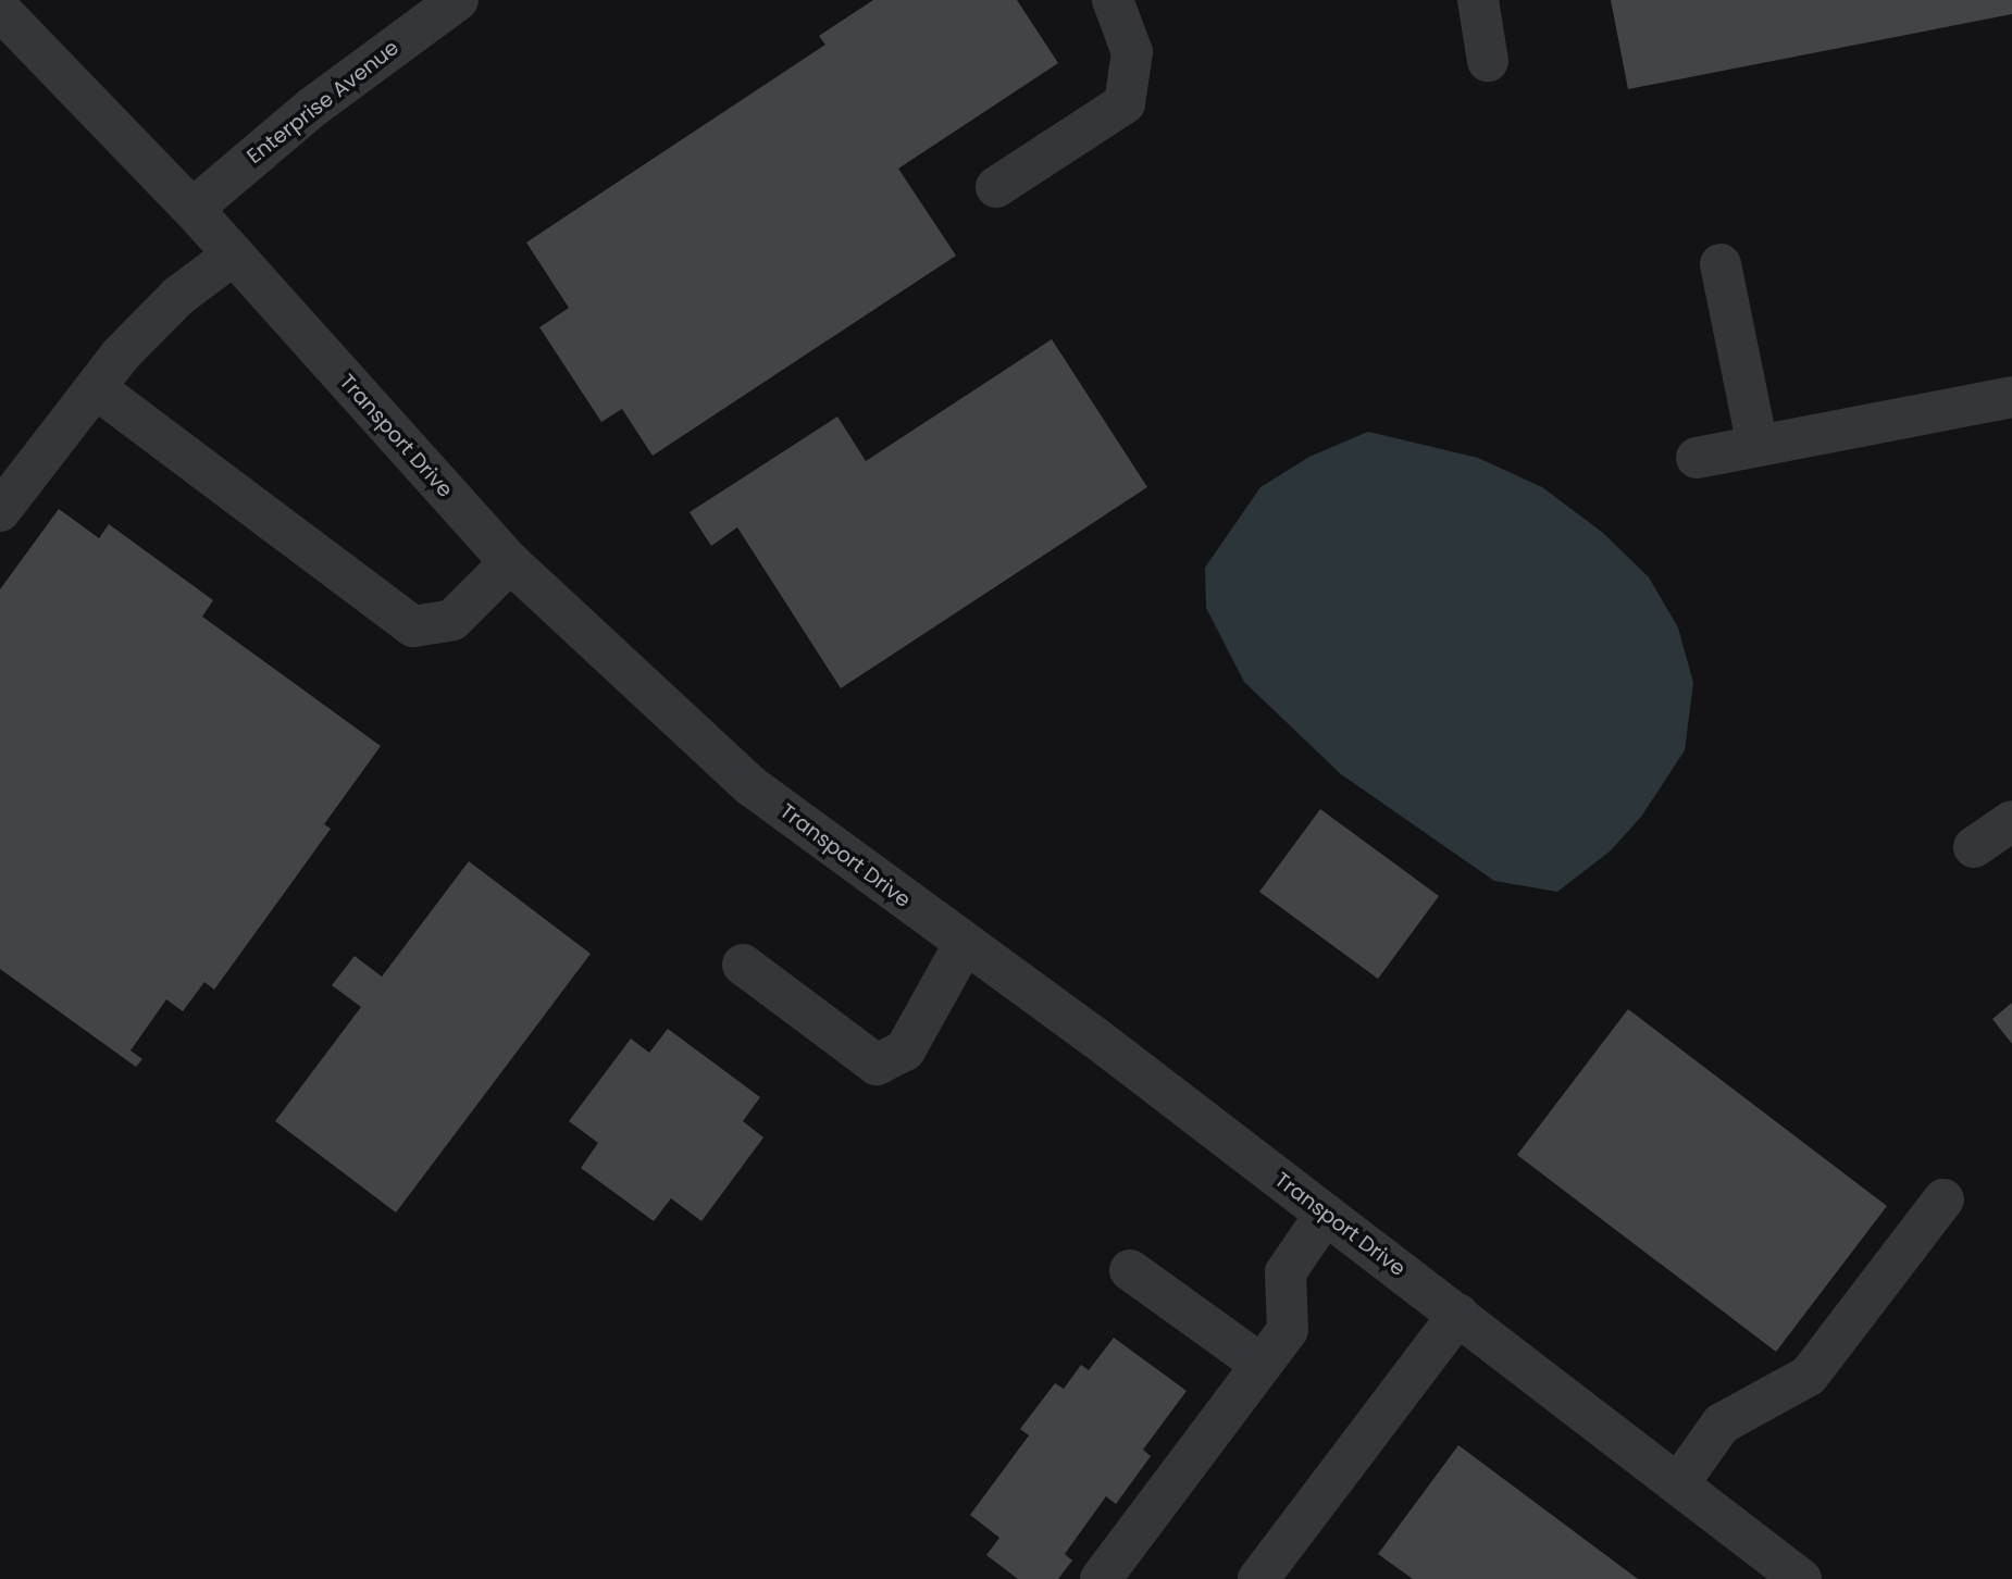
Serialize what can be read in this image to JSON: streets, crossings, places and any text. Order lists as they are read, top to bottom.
{
  "streets": {
    "street": ["Enterprise Avenue", "Transport Drive"]
  },
  "crossings": [
    ["Enterprise Avenue", "Transport Drive"]
  ]
}
